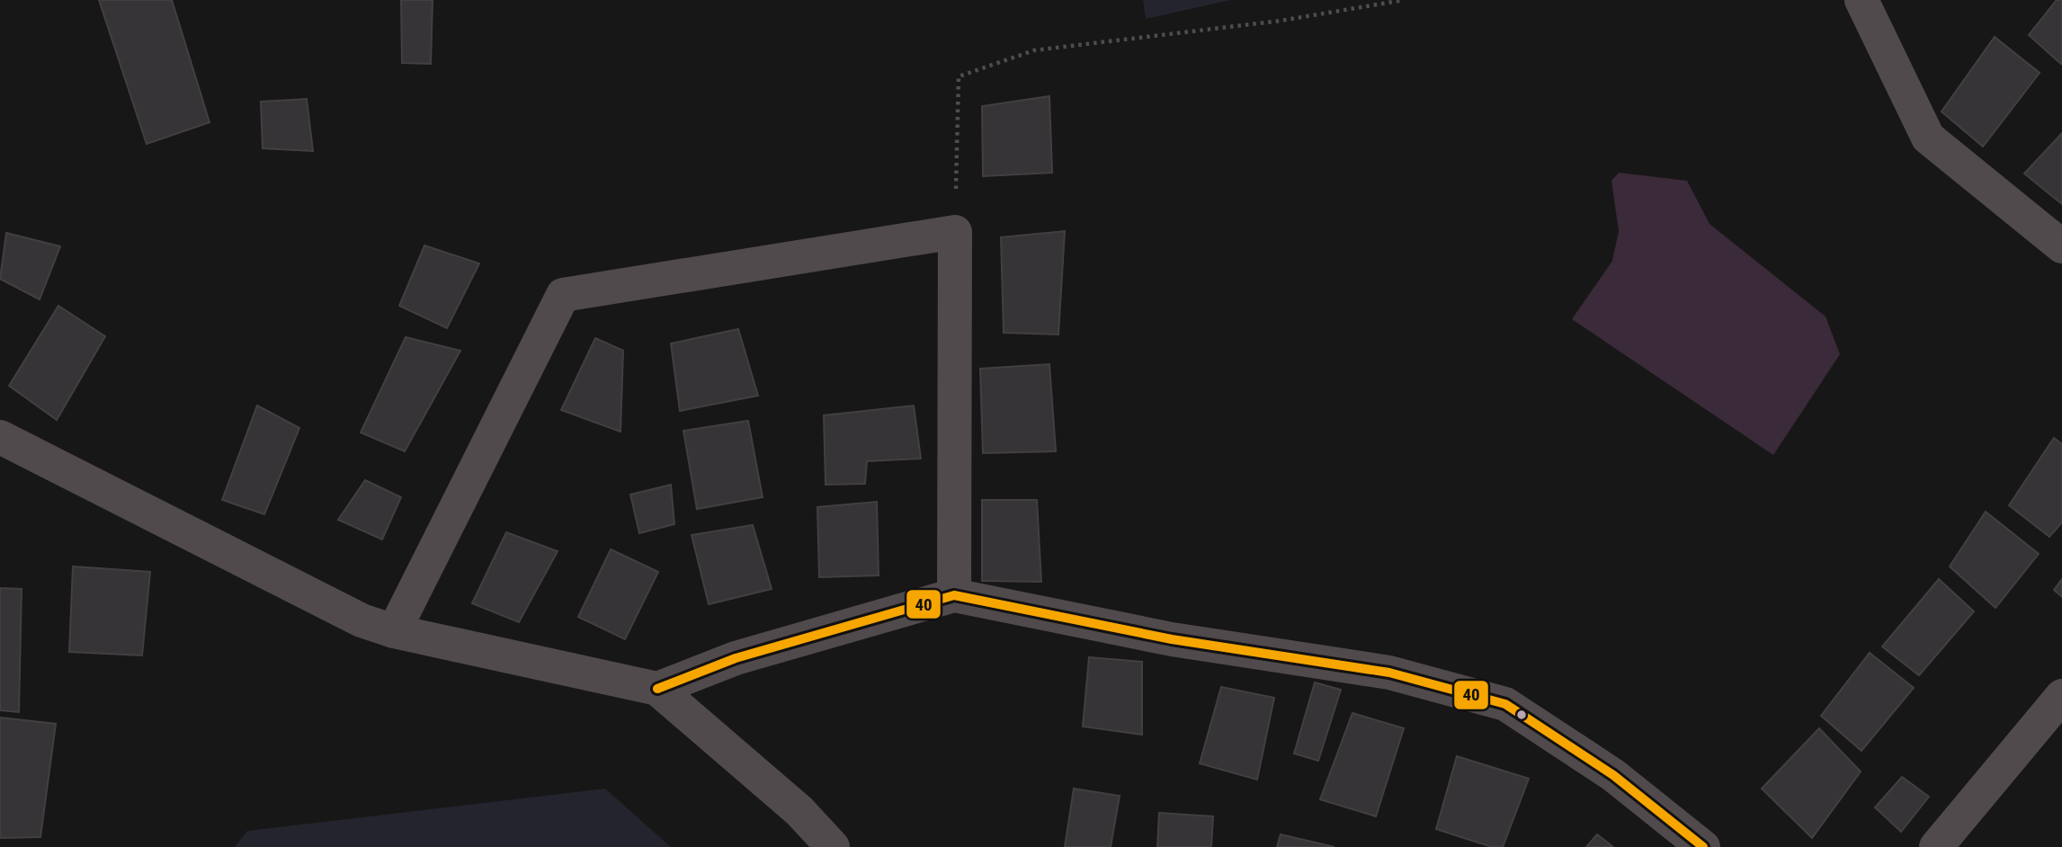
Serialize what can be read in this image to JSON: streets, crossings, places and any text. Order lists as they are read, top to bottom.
{
  "lines": ["transit line 40"]
}
